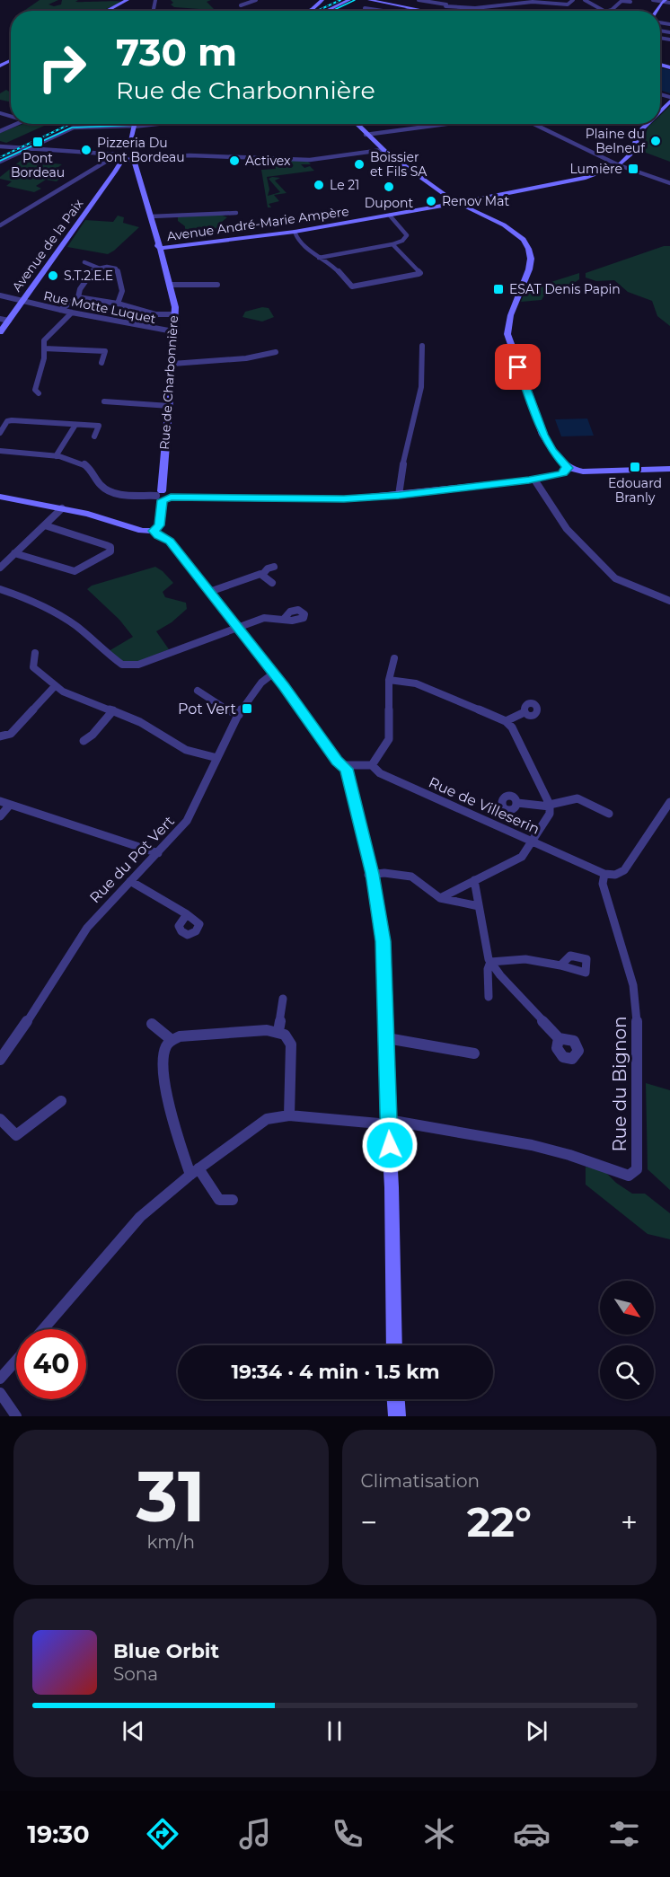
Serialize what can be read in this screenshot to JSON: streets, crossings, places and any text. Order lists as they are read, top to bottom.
{
  "streets": {
    "street": [
      "Avenue André-Marie Ampère",
      "Avenue de la Paix",
      "Rue Motte Luquet",
      "Rue de Charbonnière",
      "Rue de Villeserin",
      "Rue du Pot Vert",
      "Rue du Bignon"
    ]
  },
  "crossings": [
    ["Avenue André-Marie Ampère", "Rue de Charbonnière"],
    ["Avenue de la Paix", "Rue Motte Luquet"],
    ["Avenue de la Paix", "Rue de Charbonnière"],
    ["Rue Motte Luquet", "Rue de Charbonnière"],
    ["Rue de Villeserin", "Rue du Bignon"]
  ],
  "places": {
    "other": [
      "Plaine du Belneuf",
      "Pizzeria Du Pont Bordeau",
      "Activex",
      "Boissier et Fils SA",
      "Le 21",
      "Dupont",
      "Renov Mat",
      "S.T.2.E.E"
    ],
    "transit": [
      "Pont Bordeau",
      "Lumière",
      "ESAT Denis Papin",
      "Edouard Branly",
      "Pot Vert"
    ]
  },
  "north": "bottom right",
  "page": {
    "turn": ["730 m", "Rue de Charbonnière"],
    "limit": "40",
    "trip": "19:34 · 4 min · 1.5 km",
    "tile": [
      ["31", "km/h"],
      "Climatisation"
    ],
    "heat": ["−", "22°", "+"],
    "song": ["Blue Orbit", "Sona"],
    "tabs": "19:30"
  }
}
